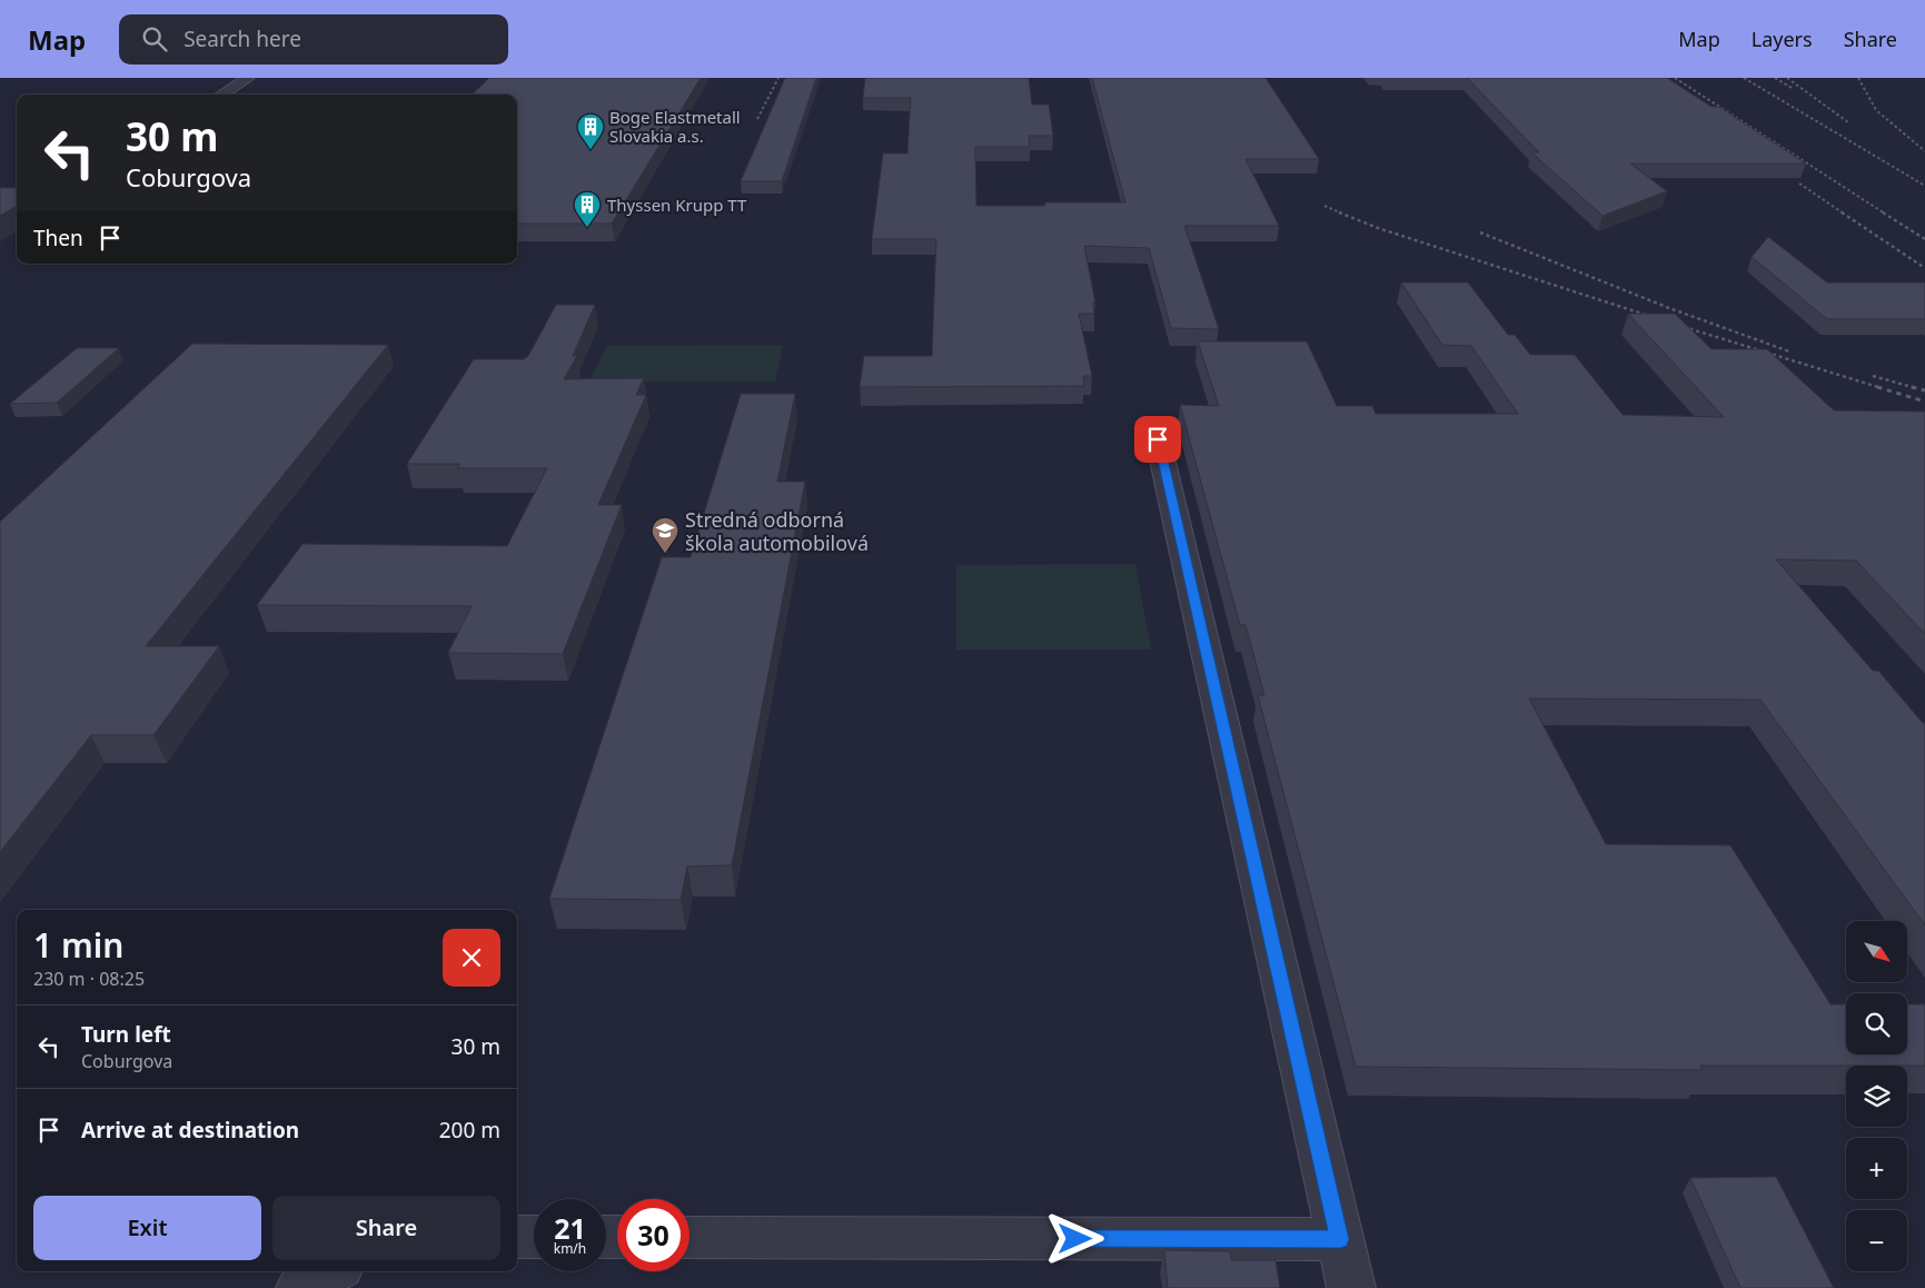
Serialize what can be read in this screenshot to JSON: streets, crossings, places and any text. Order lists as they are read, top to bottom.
{
  "places": {
    "building": ["Boge Elastmetall Slovakia a.s.", "Thyssen Krupp TT"],
    "school or university": ["Stredná odborná škola automobilová"]
  },
  "north": "bottom right",
  "page": {
    "header": "Map",
    "search": "Search here",
    "nav": ["Map", "Layers", "Share"],
    "turn": ["30 m", "Coburgova"],
    "then": "Then",
    "heading": ["1 min", "230 m · 08:25"],
    "map_buttons": ["+", "−"],
    "list": [
      {
        "name": "Turn left",
        "note": "Coburgova",
        "value": "30 m"
      },
      {
        "name": "Arrive at destination",
        "value": "200 m"
      }
    ],
    "buttons": ["Exit", "Share"],
    "speed": "21 km/h",
    "limit": "30"
  }
}
